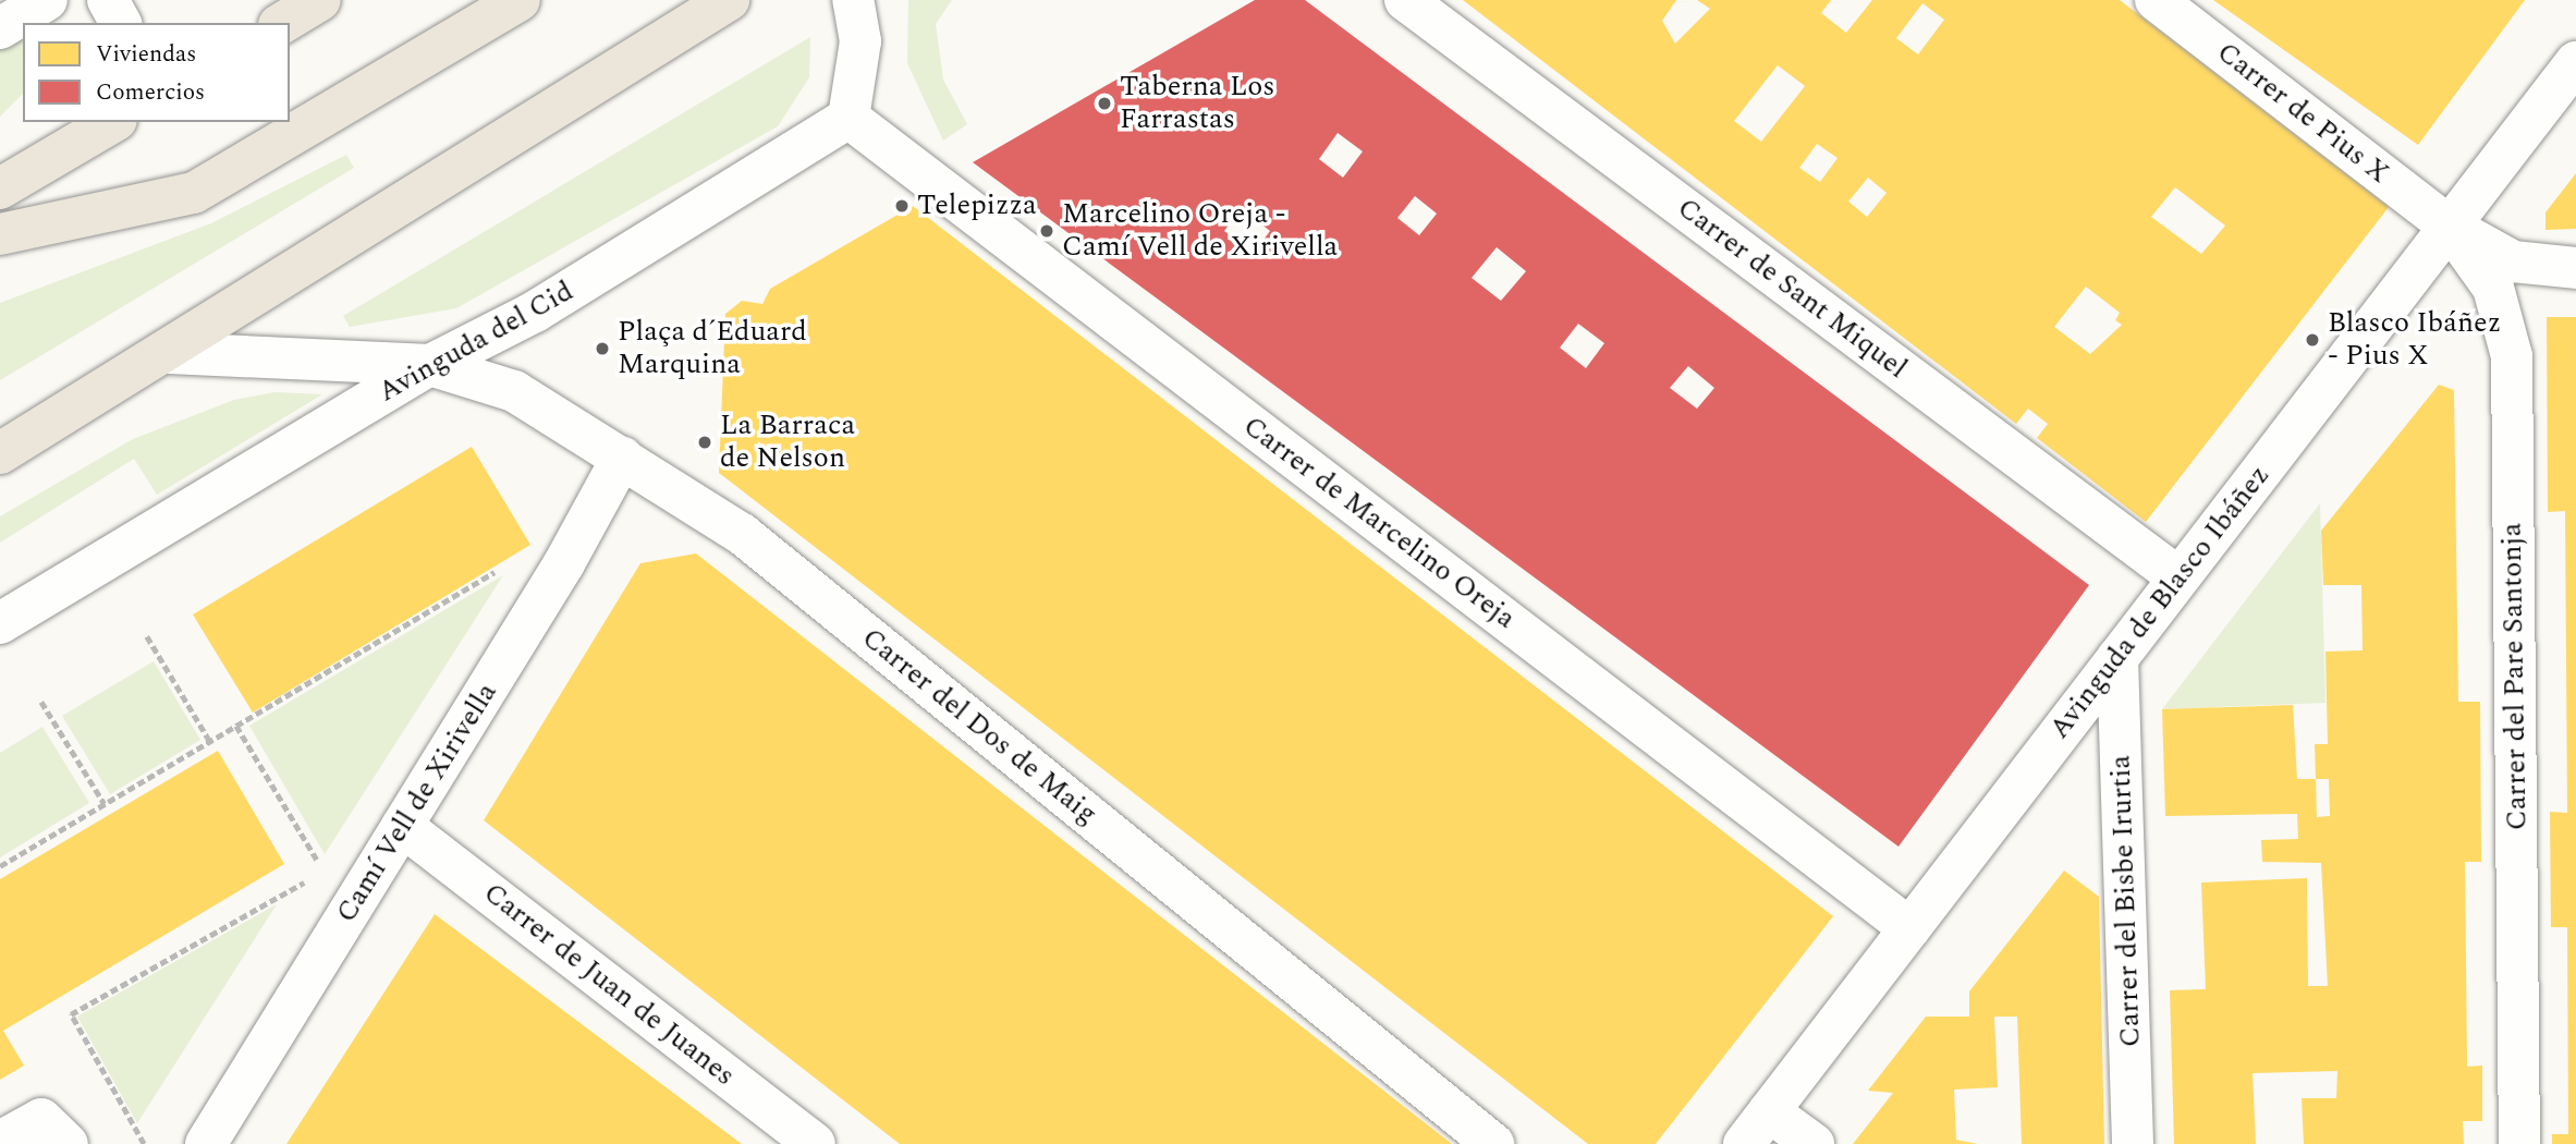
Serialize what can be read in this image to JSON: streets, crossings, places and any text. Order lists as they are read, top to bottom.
{
  "streets": {
    "street": [
      "Carrer de Pius X",
      "Carrer de Sant Miquel",
      "Avinguda del Cid",
      "Carrer de Marcelino Oreja",
      "Avinguda de Blasco Ibáñez",
      "Carrer del Pare Santonja",
      "Carrer del Dos de Maig",
      "Camí Vell de Xirivella",
      "Carrer del Bisbe Irurtia",
      "Carrer de Juan de Juanes"
    ]
  },
  "crossings": [
    ["Carrer de Pius X", "Avinguda de Blasco Ibáñez"],
    ["Carrer de Pius X", "Carrer del Pare Santonja"],
    ["Carrer de Sant Miquel", "Avinguda de Blasco Ibáñez"],
    ["Avinguda del Cid", "Carrer de Marcelino Oreja"],
    ["Avinguda del Cid", "Carrer del Dos de Maig"],
    ["Carrer de Marcelino Oreja", "Avinguda de Blasco Ibáñez"],
    ["Avinguda de Blasco Ibáñez", "Carrer del Pare Santonja"],
    ["Avinguda de Blasco Ibáñez", "Carrer del Bisbe Irurtia"],
    ["Carrer del Dos de Maig", "Camí Vell de Xirivella"],
    ["Camí Vell de Xirivella", "Carrer de Juan de Juanes"]
  ],
  "places": [
    "Taberna Los Farrastas",
    "Telepizza",
    "Marcelino Oreja - Camí Vell de Xirivella",
    "Blasco Ibáñez - Pius X",
    "Plaça d´Eduard Marquina",
    "La Barraca de Nelson"
  ],
  "legend": ["Viviendas", "Comercios"]
}
